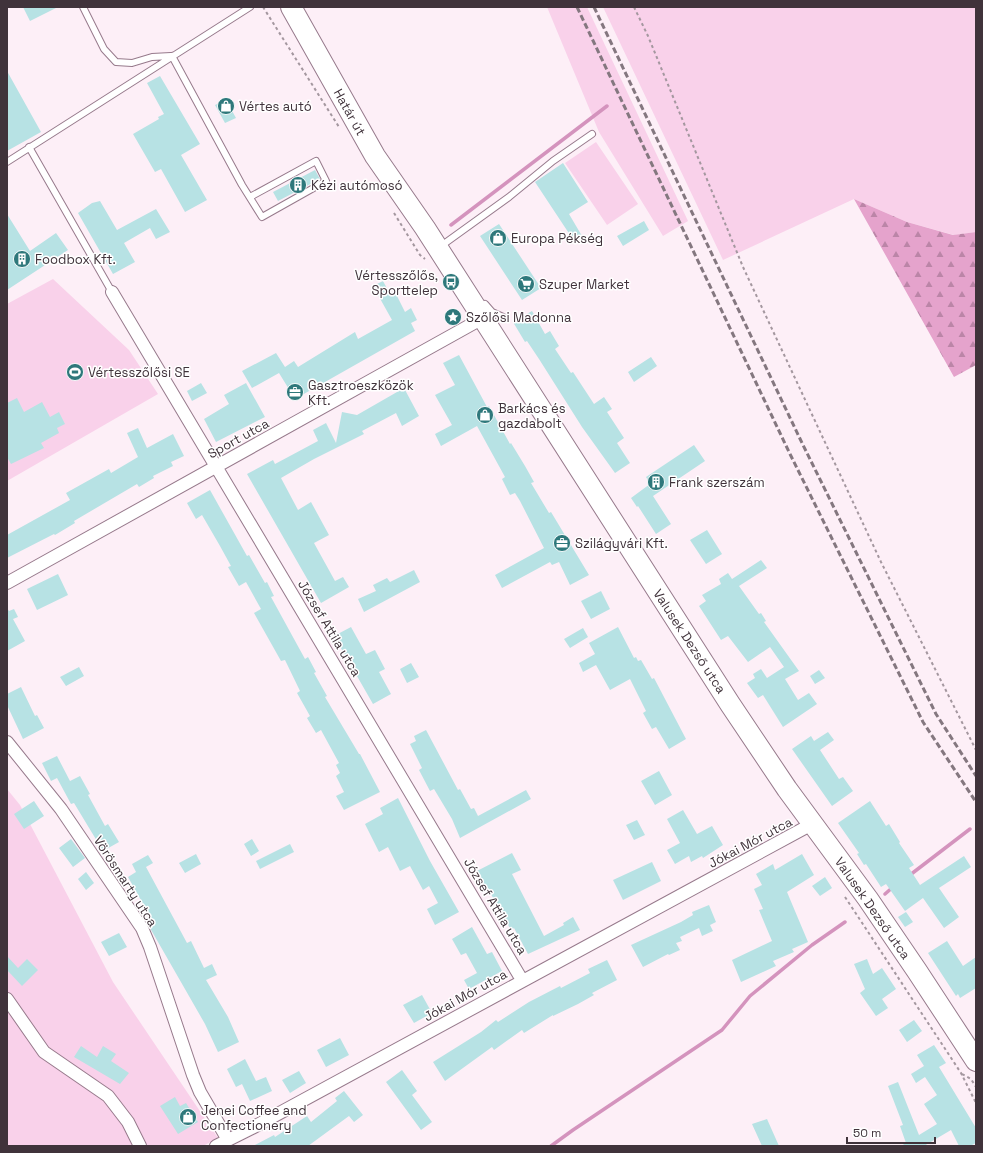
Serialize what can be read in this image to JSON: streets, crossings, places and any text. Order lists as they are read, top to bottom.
{
  "streets": {
    "main road": ["Határ út", "Valusek Dezső utca"],
    "street": [
      "Sport utca",
      "József Attila utca",
      "Jókai Mór utca",
      "Vörösmarty utca"
    ]
  },
  "crossings": [
    ["Határ út", "Valusek Dezső utca"],
    ["Sport utca", "József Attila utca"],
    ["Sport utca", "Valusek Dezső utca"],
    ["József Attila utca", "Jókai Mór utca"],
    ["Valusek Dezső utca", "Jókai Mór utca"],
    ["Jókai Mór utca", "Vörösmarty utca"]
  ],
  "places": {
    "shop": [
      "Vértes autó",
      "Europa Pékség",
      "Barkács és gazdabolt",
      "Jenei Coffee and Confectionery"
    ],
    "building": ["Kézi autómosó", "Foodbox Kft.", "Frank szerszám"],
    "bus stop": ["Vértesszőlős, Sporttelep"],
    "supermarket": ["Szuper Market"],
    "place": ["Szőlősi Madonna"],
    "sports": ["Vértesszőlősi SE"],
    "office": ["Gasztroeszközök Kft.", "Szilágyvári Kft."]
  },
  "scale_bar": "50 m"
}
